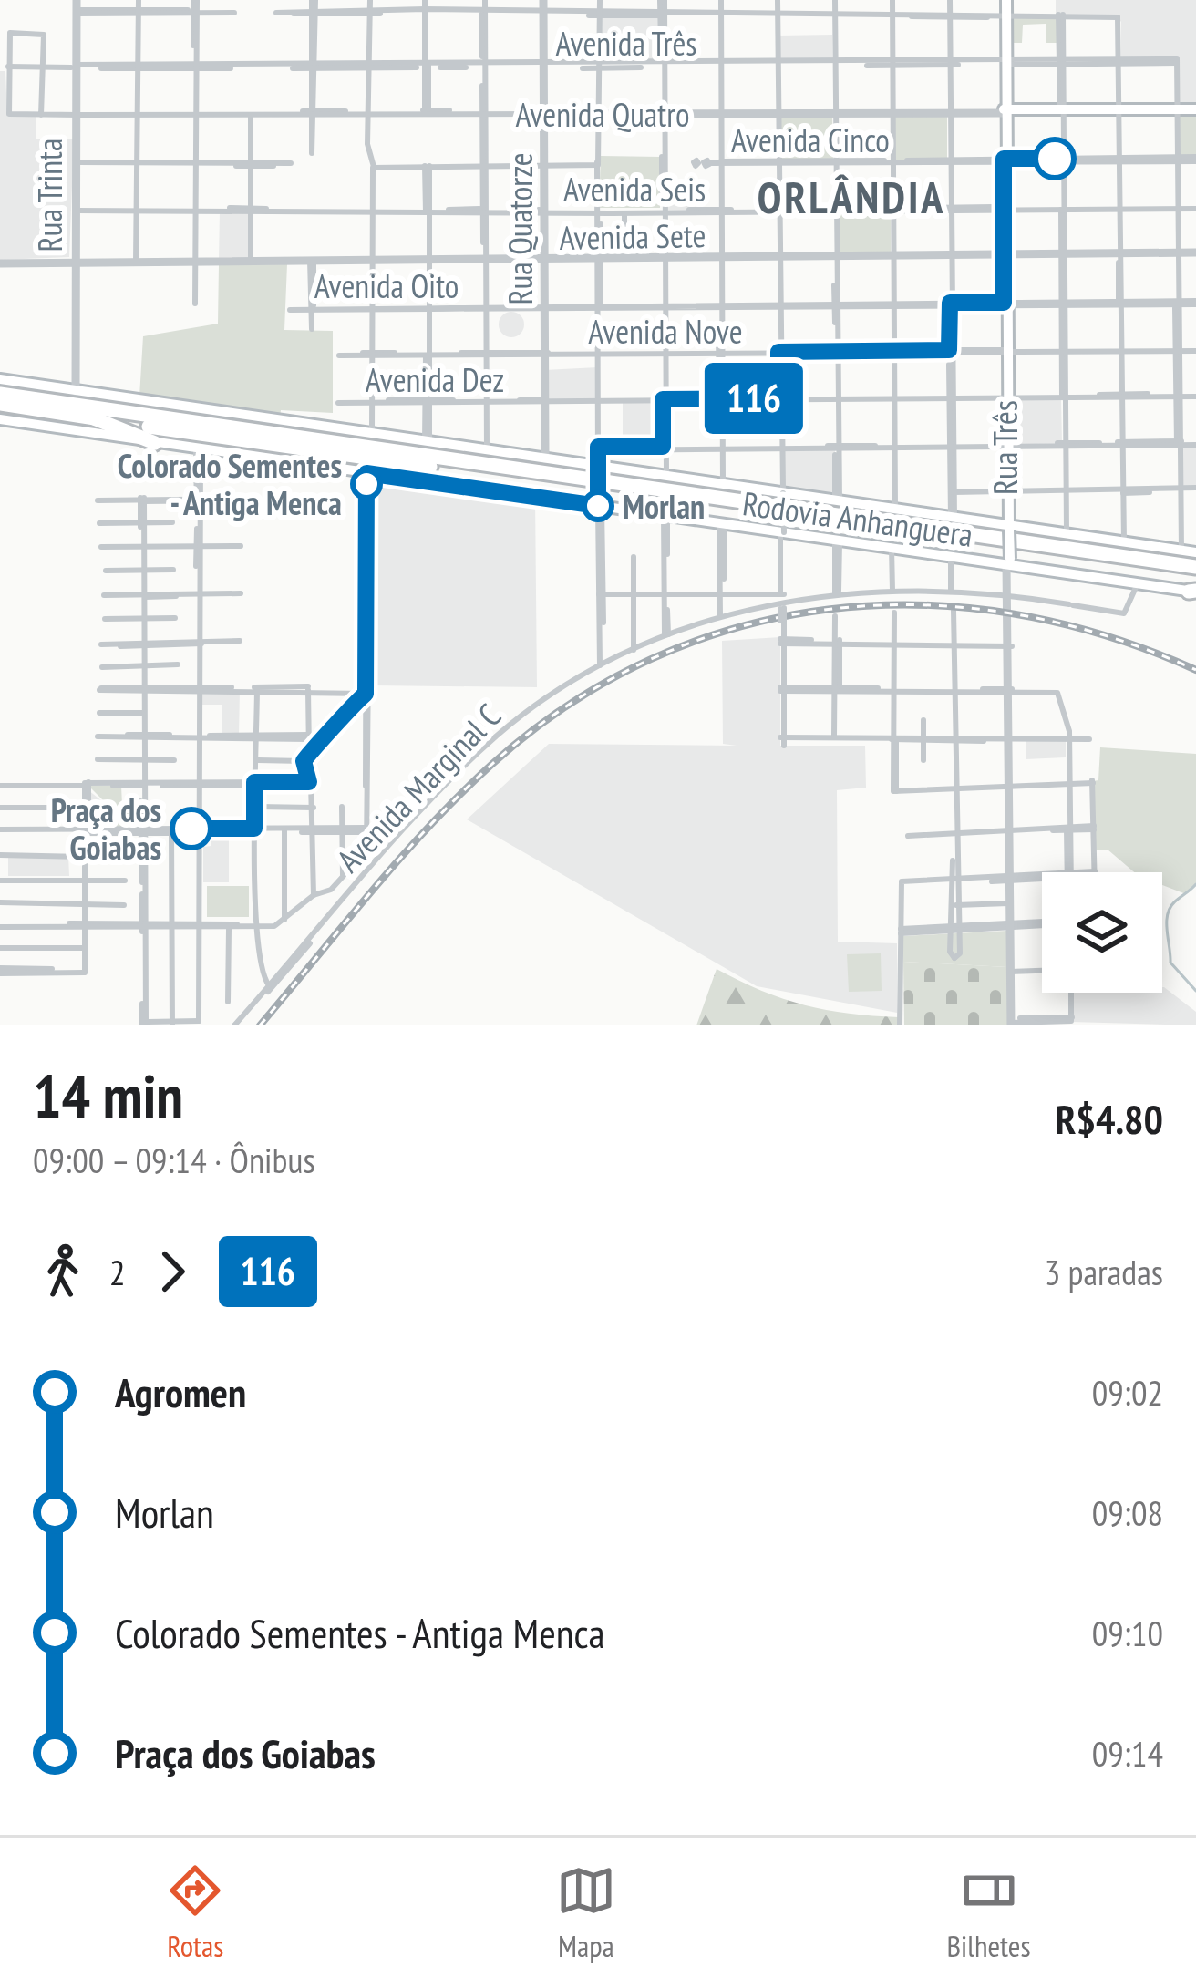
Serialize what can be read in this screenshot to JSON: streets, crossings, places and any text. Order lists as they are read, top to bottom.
{
  "streets": {
    "highway": ["Rodovia Anhanguera"],
    "main road": ["Avenida Quatro", "Rua Três"],
    "street": [
      "Avenida Três",
      "Avenida Cinco",
      "Avenida Seis",
      "Rua Trinta",
      "Rua Quatorze",
      "Avenida Sete",
      "Avenida Oito",
      "Avenida Nove",
      "Avenida Dez",
      "Avenida Marginal C"
    ]
  },
  "crossings": [
    ["Avenida Três", "Avenida Quatro"],
    ["Avenida Três", "Rua Trinta"],
    ["Avenida Três", "Rua Quatorze"],
    ["Avenida Três", "Rua Três"],
    ["Avenida Quatro", "Rua Trinta"],
    ["Avenida Quatro", "Rua Quatorze"],
    ["Avenida Quatro", "Rua Três"],
    ["Avenida Cinco", "Rua Três"],
    ["Avenida Seis", "Rua Trinta"],
    ["Avenida Seis", "Rua Quatorze"],
    ["Avenida Seis", "Rua Três"],
    ["Rua Trinta", "Avenida Sete"],
    ["Rua Quatorze", "Avenida Sete"],
    ["Rua Quatorze", "Avenida Oito"],
    ["Rua Quatorze", "Avenida Nove"],
    ["Rua Quatorze", "Avenida Dez"],
    ["Avenida Sete", "Rua Três"],
    ["Avenida Oito", "Rua Três"],
    ["Avenida Nove", "Rua Três"],
    ["Avenida Dez", "Rua Três"],
    ["Rua Três", "Avenida Marginal C"]
  ],
  "districts": ["ORLÂNDIA"],
  "places": ["Colorado Sementes - Antiga Menca", "Morlan", "Praça dos Goiabas"],
  "lines": ["bus line 116"],
  "page": {
    "on_map": "116",
    "heading": ["14 min", "09:00 – 09:14 · Ônibus", "R$4.80"],
    "legs": ["2", "116", "3 paradas"],
    "list": [
      {
        "name": "Agromen",
        "value": "09:02"
      },
      {
        "name": "Morlan",
        "value": "09:08"
      },
      {
        "name": "Colorado Sementes - Antiga Menca",
        "value": "09:10"
      },
      {
        "name": "Praça dos Goiabas",
        "value": "09:14"
      }
    ],
    "tabs": ["Rotas", "Mapa", "Bilhetes"]
  }
}
